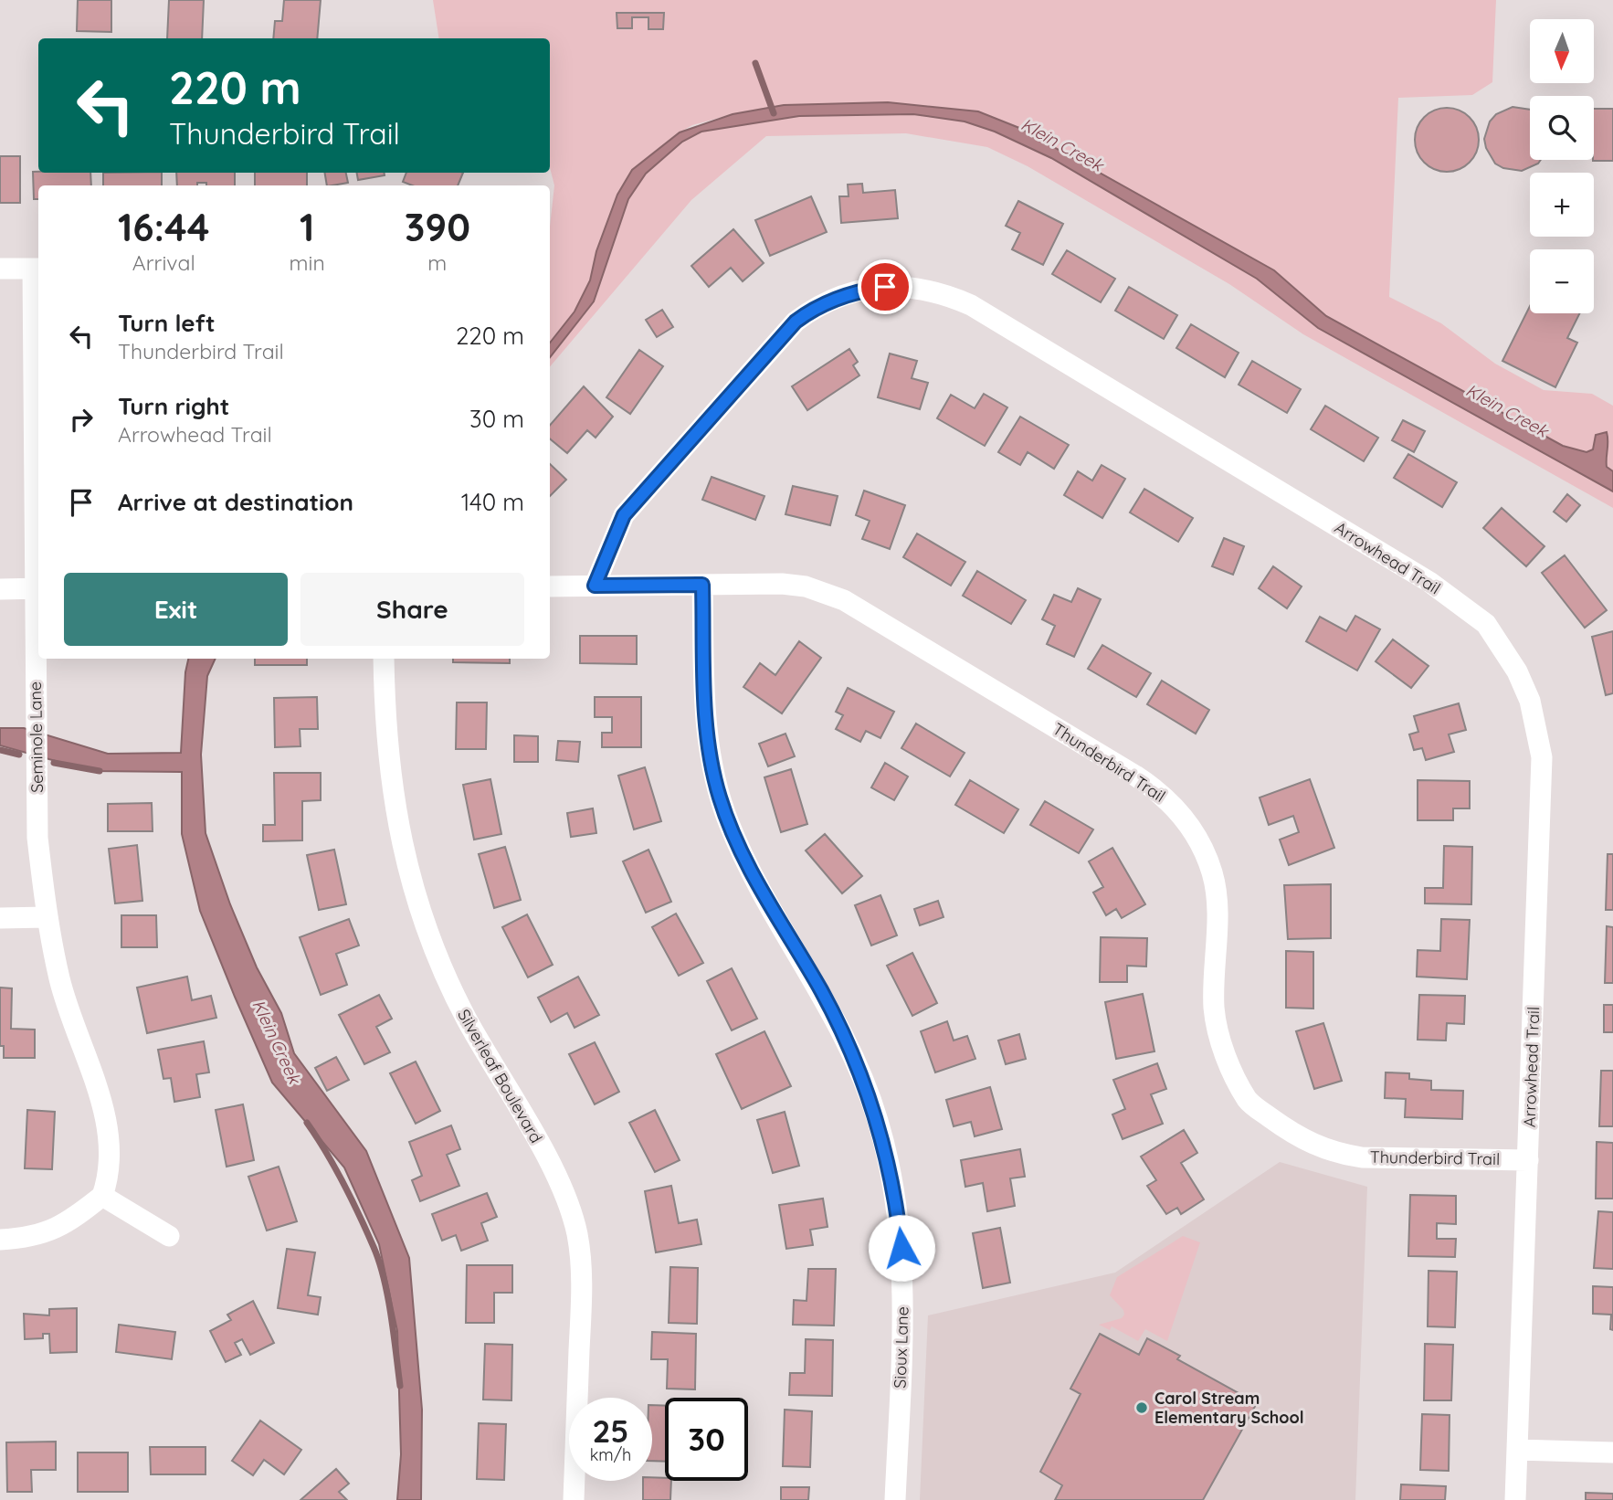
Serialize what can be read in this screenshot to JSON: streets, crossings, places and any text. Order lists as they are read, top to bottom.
{
  "streets": {
    "street": [
      "Arrowhead Trail",
      "Seminole Lane",
      "Thunderbird Trail",
      "Silverleaf Boulevard",
      "Sioux Lane"
    ]
  },
  "crossings": [
    ["Arrowhead Trail", "Thunderbird Trail"],
    ["Thunderbird Trail", "Sioux Lane"]
  ],
  "water": ["Klein Creek"],
  "places": ["Carol Stream Elementary School"],
  "north": "bottom",
  "page": {
    "map_buttons": ["+", "−"],
    "turn": ["220 m", "Thunderbird Trail"],
    "eta": [
      "16:44",
      "Arrival",
      "1",
      "min",
      "390",
      "m"
    ],
    "list": [
      {
        "name": "Turn left",
        "note": "Thunderbird Trail",
        "value": "220 m"
      },
      {
        "name": "Turn right",
        "note": "Arrowhead Trail",
        "value": "30 m"
      },
      {
        "name": "Arrive at destination",
        "value": "140 m"
      }
    ],
    "buttons": ["Exit", "Share"],
    "speed": "25 km/h",
    "limit": "30"
  }
}
